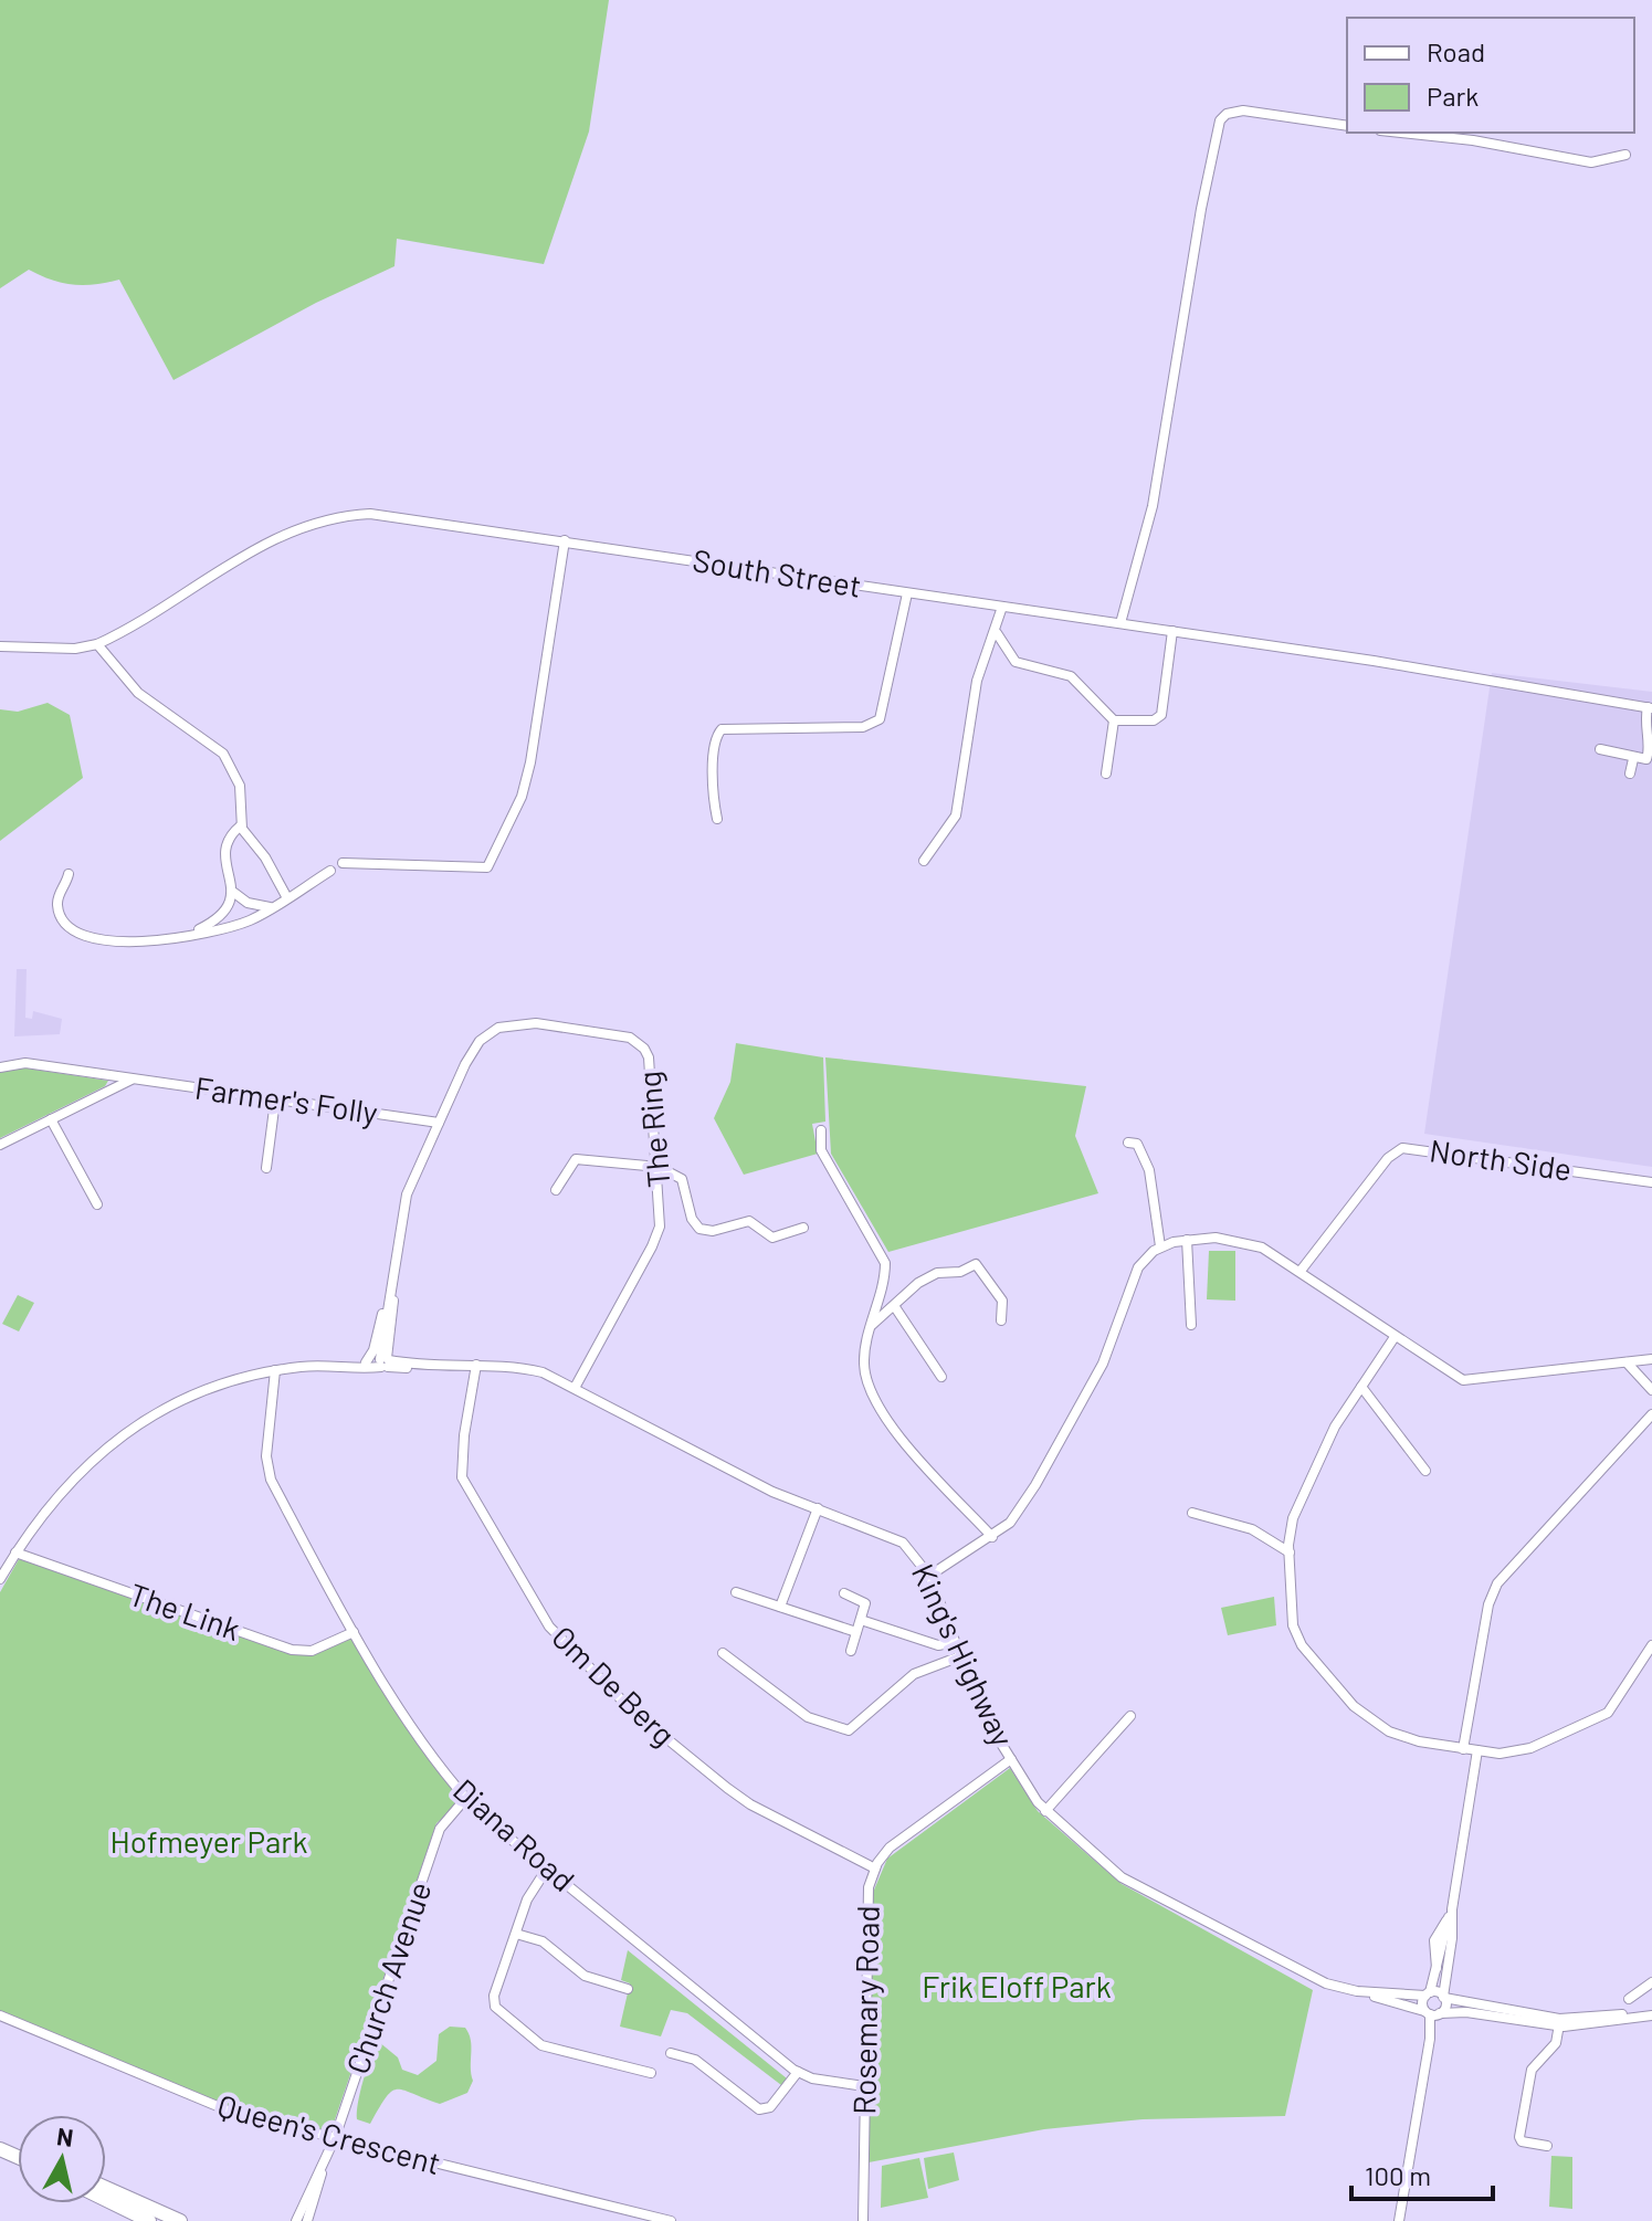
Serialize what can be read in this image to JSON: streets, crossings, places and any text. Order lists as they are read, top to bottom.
{
  "streets": {
    "street": [
      "South Street",
      "Farmer's Folly",
      "The Ring",
      "North Side",
      "The Link",
      "King's Highway",
      "Om De Berg",
      "Diana Road",
      "Church Avenue",
      "Rosemary Road",
      "Queen's Crescent"
    ]
  },
  "crossings": [
    ["Farmer's Folly", "The Ring"],
    ["The Ring", "King's Highway"],
    ["The Link", "King's Highway"],
    ["The Link", "Diana Road"],
    ["King's Highway", "Om De Berg"],
    ["King's Highway", "Diana Road"],
    ["King's Highway", "Rosemary Road"],
    ["Om De Berg", "Rosemary Road"],
    ["Diana Road", "Church Avenue"],
    ["Diana Road", "Rosemary Road"],
    ["Church Avenue", "Queen's Crescent"]
  ],
  "parks": ["Hofmeyer Park", "Frik Eloff Park"],
  "legend": ["Road", "Park"],
  "scale_bar": "100 m",
  "north": "top"
}
